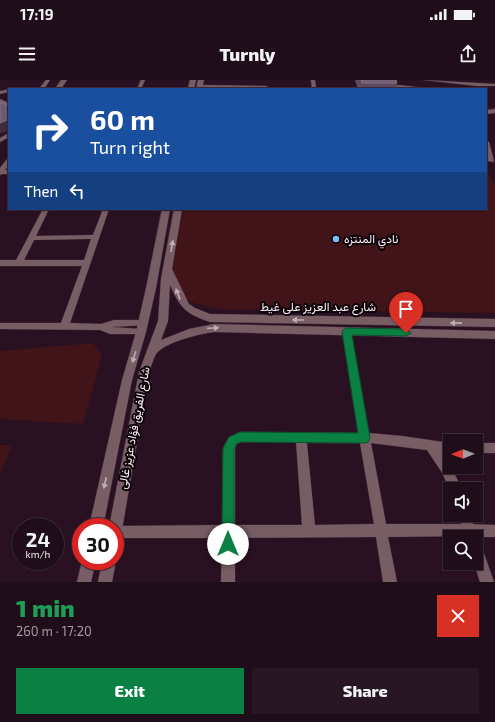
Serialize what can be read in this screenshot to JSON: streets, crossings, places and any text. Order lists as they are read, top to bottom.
{
  "streets": {
    "street": ["شارع عبد العزيز على غيط", "شارع الفريق فؤاد عزيز غالى"]
  },
  "crossings": [
    ["شارع عبد العزيز على غيط", "شارع الفريق فؤاد عزيز غالى"]
  ],
  "places": ["نادي المنتزه"],
  "north": "left",
  "page": {
    "status": "17:19",
    "header": "Turnly",
    "turn": ["60 m", "Turn right"],
    "then": "Then",
    "speed": "24 km/h",
    "limit": "30",
    "heading": ["1 min", "260 m · 17:20"],
    "buttons": ["Exit", "Share"]
  }
}
